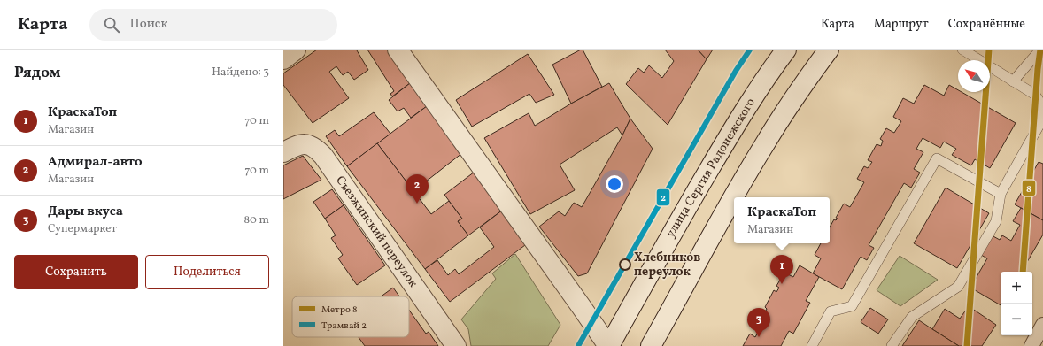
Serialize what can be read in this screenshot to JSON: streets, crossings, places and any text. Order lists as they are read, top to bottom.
{
  "streets": {
    "street": ["улица Сергия Радонежского", "Съезжинский переулок"]
  },
  "places": ["Хлебников переулок"],
  "lines": ["metro line 8", "tram line 2"],
  "legend": ["Метро 8", "Трамвай 2"],
  "north": "top left",
  "page": {
    "header": "Карта",
    "search": "Поиск",
    "nav": ["Карта", "Маршрут", "Сохранённые"],
    "heading": ["Рядом", "Найдено: 3"],
    "list": [
      {
        "mark": "1",
        "name": "КраскаТоп",
        "note": "Магазин",
        "value": "70 m"
      },
      {
        "mark": "2",
        "name": "Адмирал-авто",
        "note": "Магазин",
        "value": "70 m"
      },
      {
        "mark": "3",
        "name": "Дары вкуса",
        "note": "Супермаркет",
        "value": "80 m"
      }
    ],
    "pins": ["2", "1", "3"],
    "popup": ["КраскаТоп", "Магазин"],
    "buttons": ["Сохранить", "Поделиться"],
    "map_buttons": ["+", "−"]
  }
}
